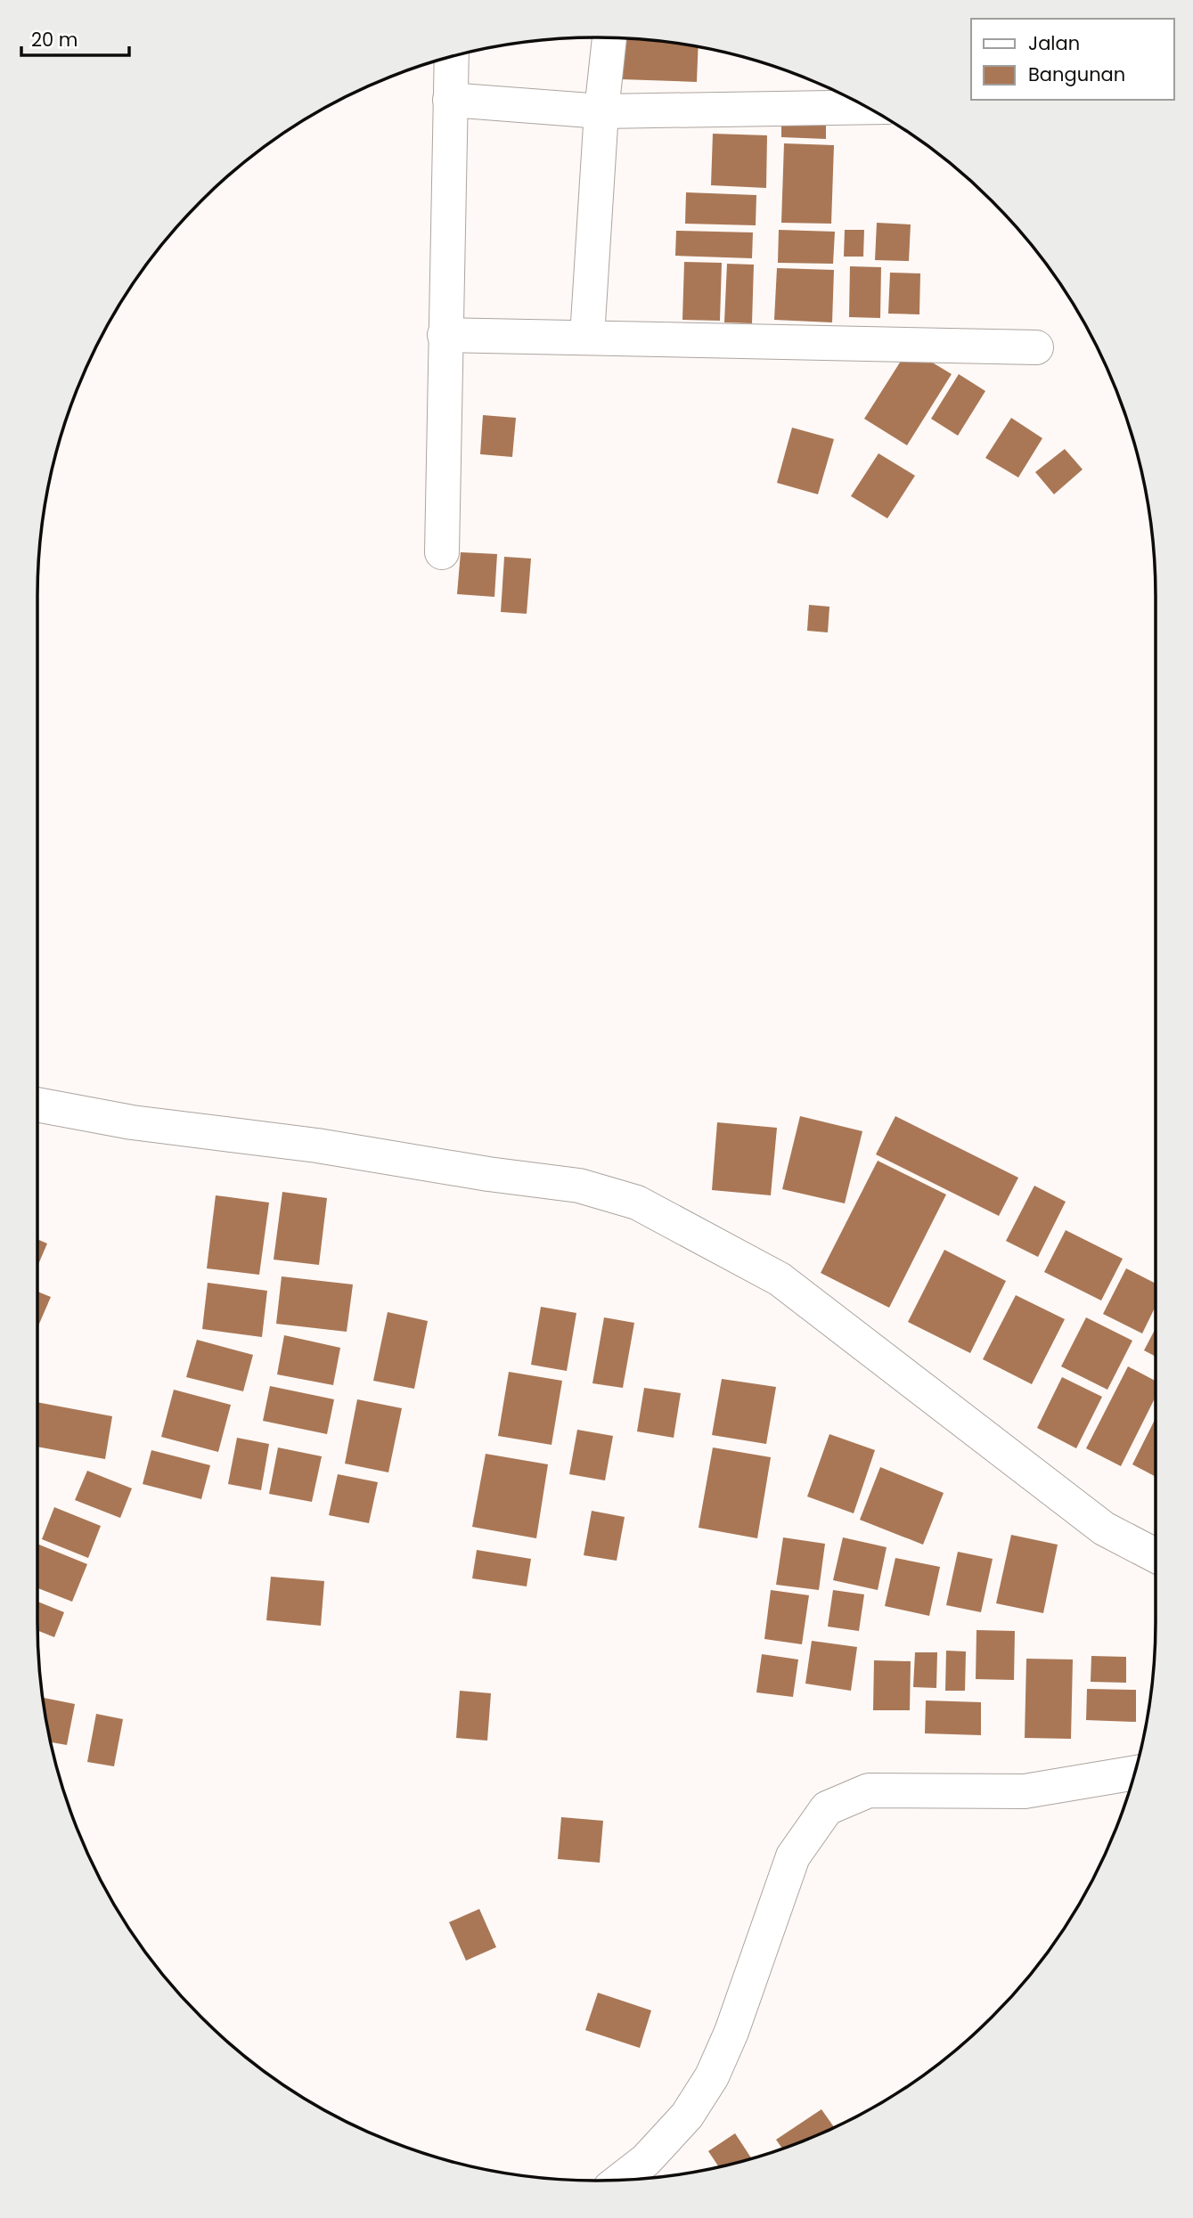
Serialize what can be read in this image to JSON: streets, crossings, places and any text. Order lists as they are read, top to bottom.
{
  "legend": ["Jalan", "Bangunan"],
  "scale_bar": "20 m"
}
